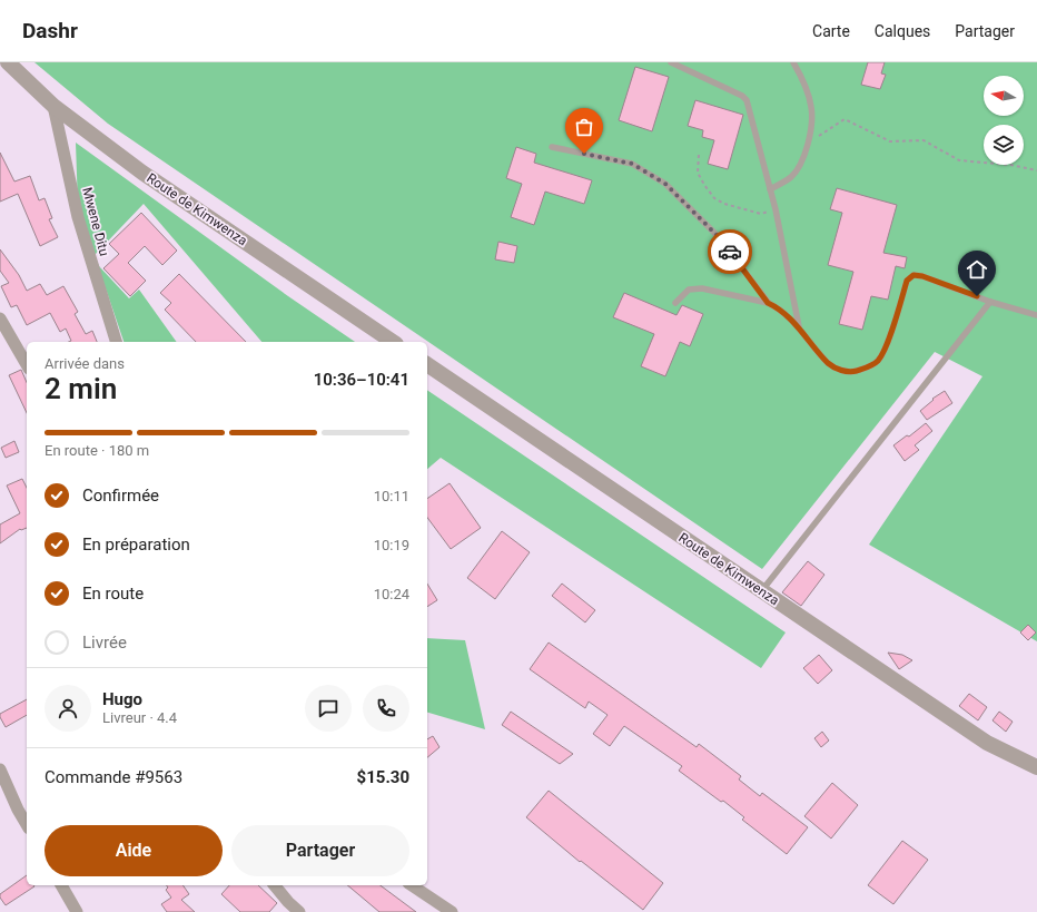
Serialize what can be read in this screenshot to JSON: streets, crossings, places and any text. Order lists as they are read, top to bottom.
{
  "streets": {
    "street": ["Route de Kimwenza", "Mwene Ditu"]
  },
  "crossings": [
    ["Route de Kimwenza", "Mwene Ditu"]
  ],
  "north": "left",
  "page": {
    "header": "Dashr",
    "nav": ["Carte", "Calques", "Partager"],
    "heading": ["2 min", "Arrivée dans", "10:36–10:41"],
    "panel": [
      "Hugo",
      "Livreur · 4.4",
      "Commande #9563",
      "$15.30"
    ],
    "bar": "En route · 180 m",
    "list": [
      ["Confirmée", "10:11"],
      ["En préparation", "10:19"],
      ["En route", "10:24"],
      "Livrée"
    ],
    "buttons": ["Aide", "Partager"]
  }
}
